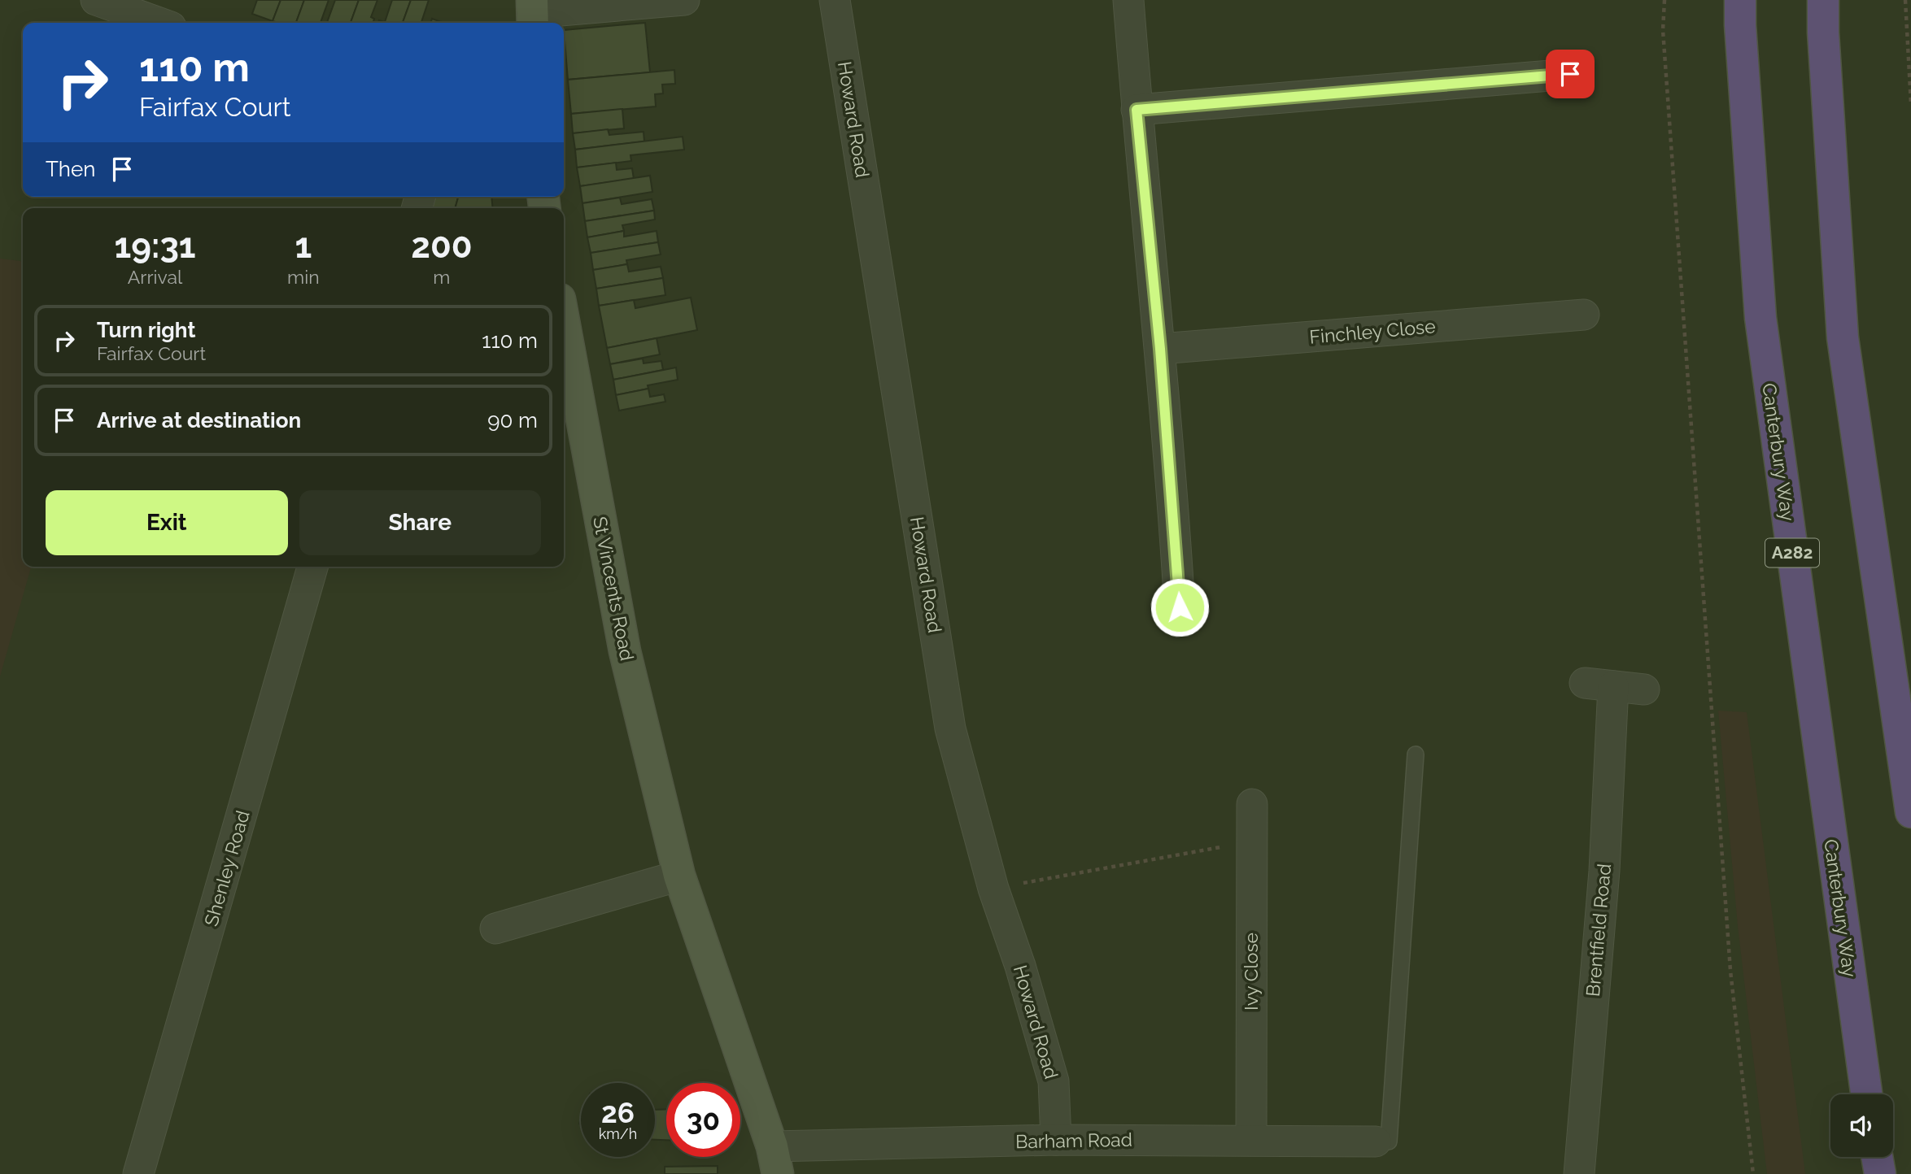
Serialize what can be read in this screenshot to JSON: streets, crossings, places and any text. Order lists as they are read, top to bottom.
{
  "streets": {
    "highway": ["Canterbury Way", "A282"],
    "street": [
      "Howard Road",
      "Finchley Close",
      "St Vincents Road",
      "Shenley Road",
      "Brentfield Road",
      "Ivy Close",
      "Barham Road"
    ]
  },
  "crossings": [
    ["Howard Road", "Barham Road"],
    ["St Vincents Road", "Barham Road"],
    ["Ivy Close", "Barham Road"]
  ],
  "page": {
    "turn": ["110 m", "Fairfax Court"],
    "then": "Then",
    "eta": [
      "19:31",
      "Arrival",
      "1",
      "min",
      "200",
      "m"
    ],
    "list": [
      {
        "name": "Turn right",
        "note": "Fairfax Court",
        "value": "110 m"
      },
      {
        "name": "Arrive at destination",
        "value": "90 m"
      }
    ],
    "buttons": ["Exit", "Share"],
    "speed": "26 km/h",
    "limit": "30"
  }
}
